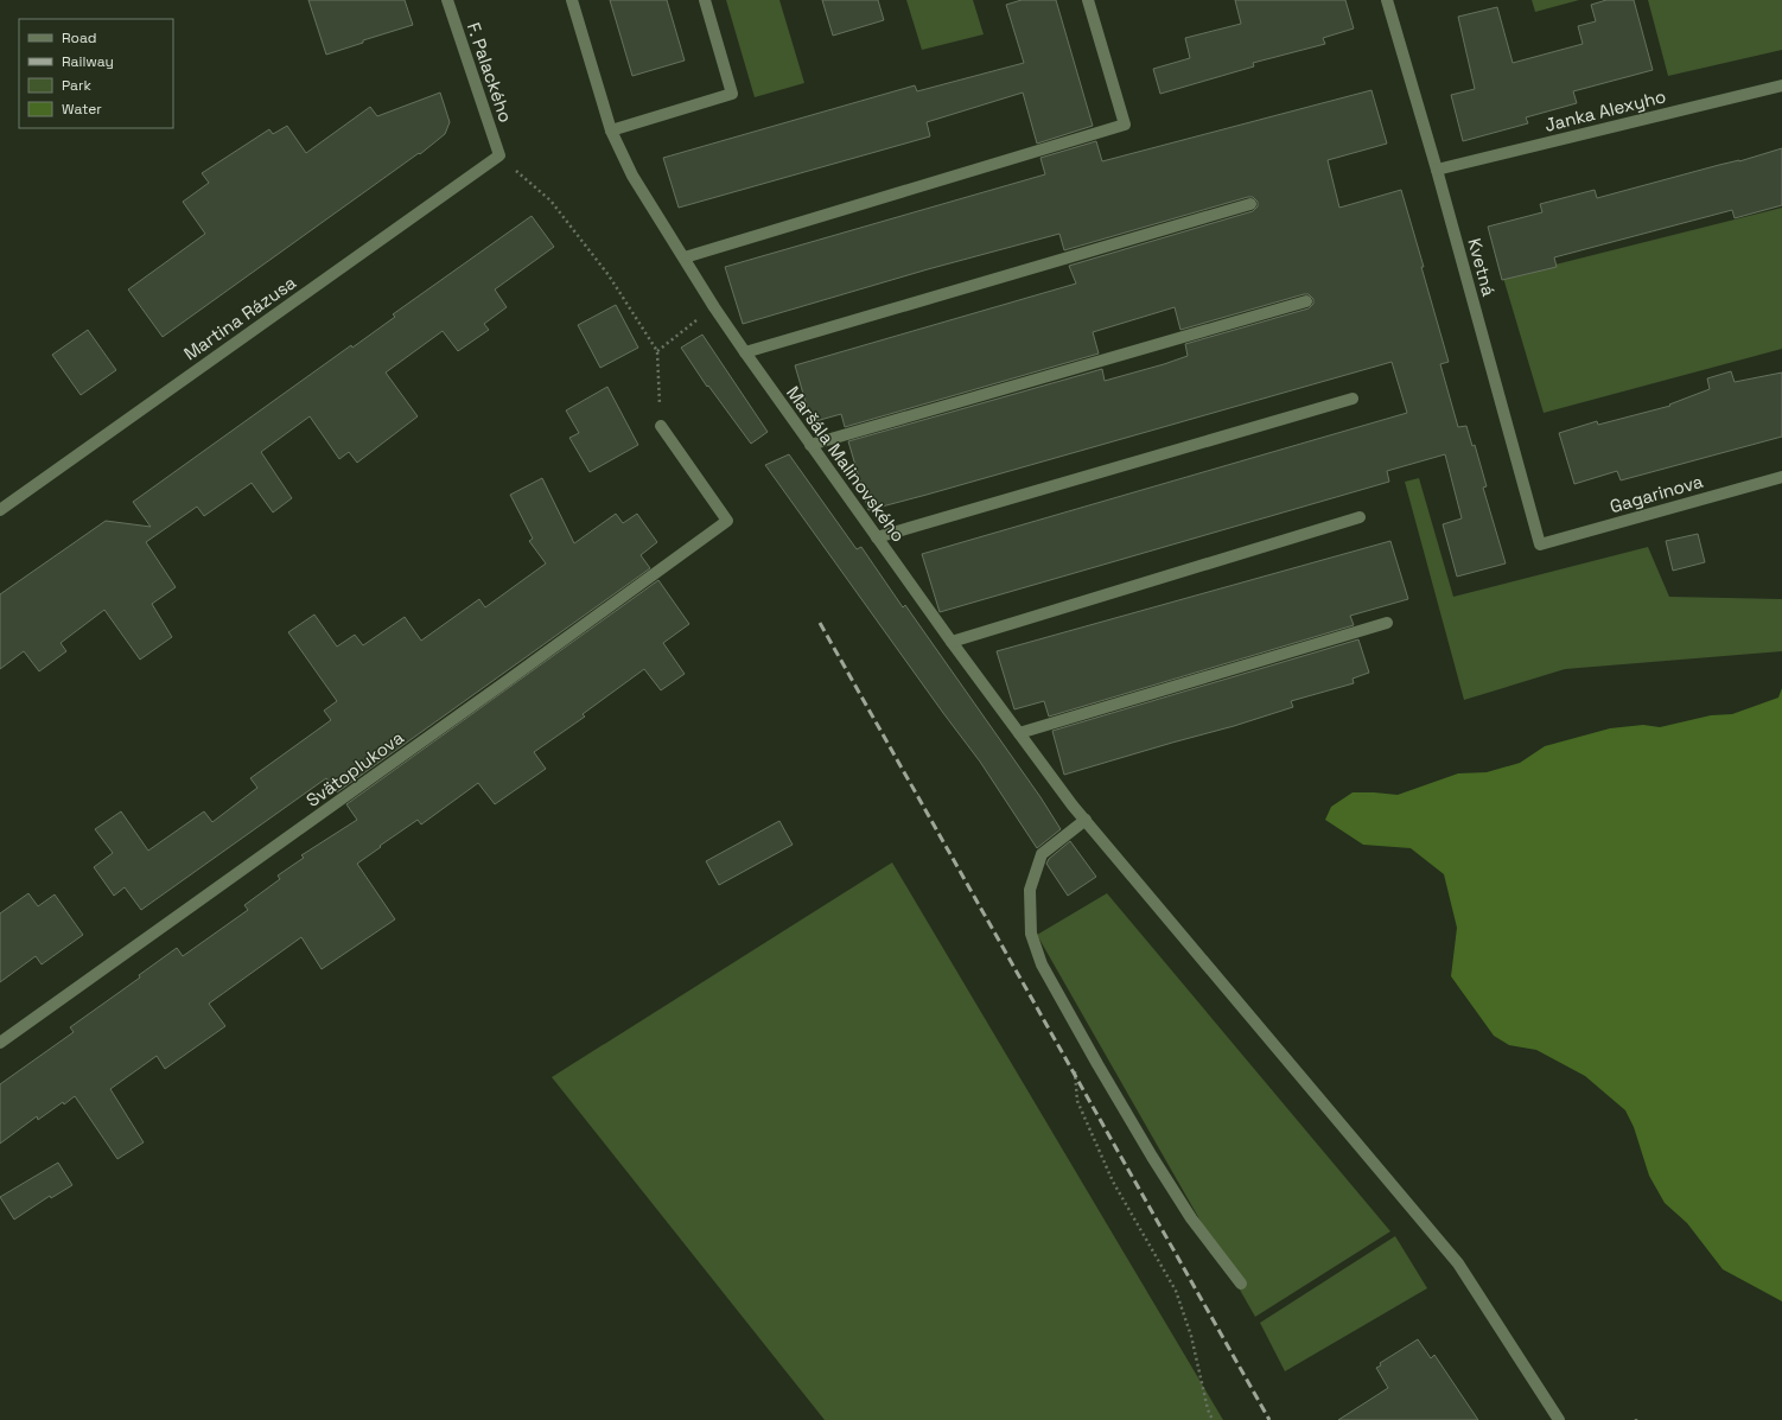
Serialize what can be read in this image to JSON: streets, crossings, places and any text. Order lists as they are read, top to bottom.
{
  "streets": {
    "street": [
      "F. Palackého",
      "Janka Alexyho",
      "Kvetná",
      "Martina Rázusa",
      "Maršála Malinovského",
      "Gagarinova",
      "Svätoplukova"
    ]
  },
  "crossings": [
    ["F. Palackého", "Martina Rázusa"],
    ["Janka Alexyho", "Kvetná"],
    ["Kvetná", "Gagarinova"]
  ],
  "legend": [
    "Road",
    "Railway",
    "Park",
    "Water"
  ]
}
